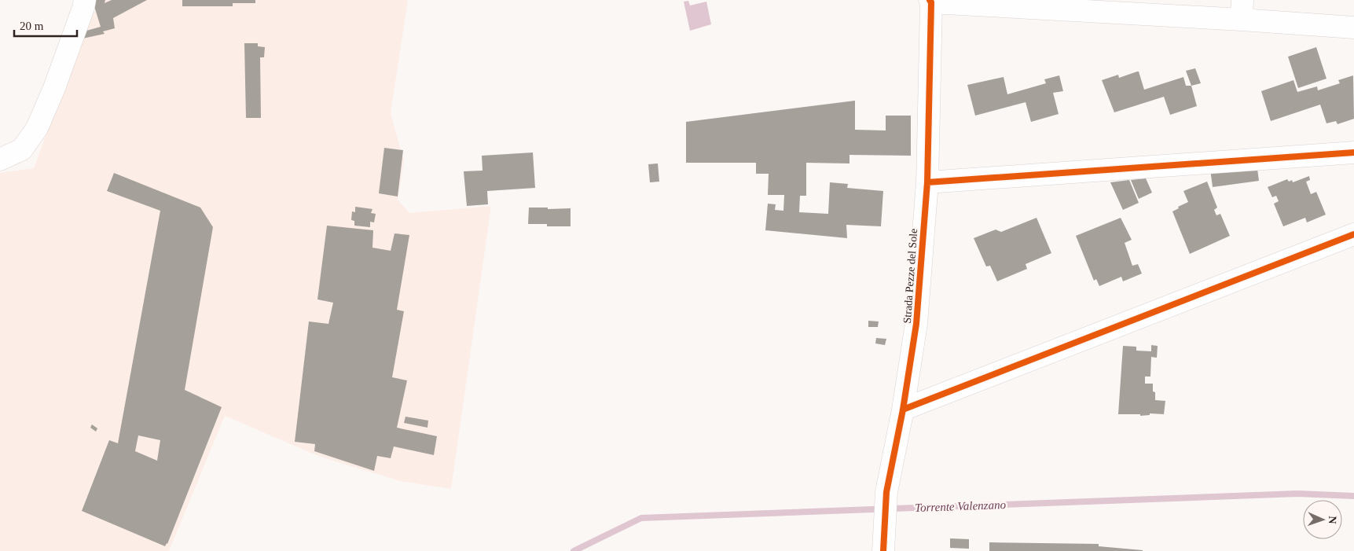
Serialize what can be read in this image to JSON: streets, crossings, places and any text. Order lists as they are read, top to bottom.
{
  "streets": {
    "street": ["Strada Pezze del Sole"]
  },
  "water": ["Torrente Valenzano"],
  "scale_bar": "20 m",
  "north": "right"
}
